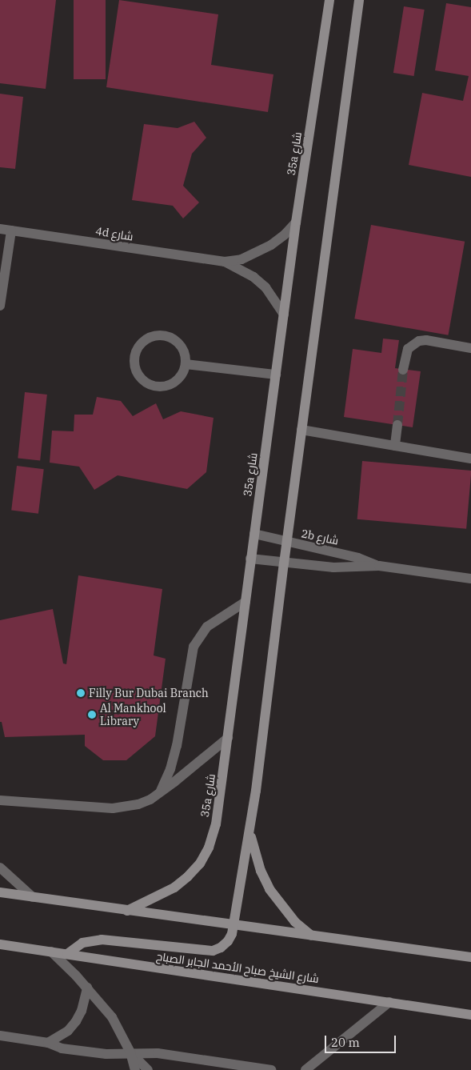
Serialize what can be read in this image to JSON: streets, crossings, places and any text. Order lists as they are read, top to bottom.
{
  "streets": {
    "street": [
      "35a شارع",
      "4d شارع",
      "2b شارع",
      "شارع الشيخ صباح الأحمد الجابر الصباح"
    ]
  },
  "crossings": [
    ["35a شارع", "4d شارع"],
    ["35a شارع", "2b شارع"]
  ],
  "places": ["Filly Bur Dubai Branch", "Al Mankhool Library"],
  "scale_bar": "20 m"
}
